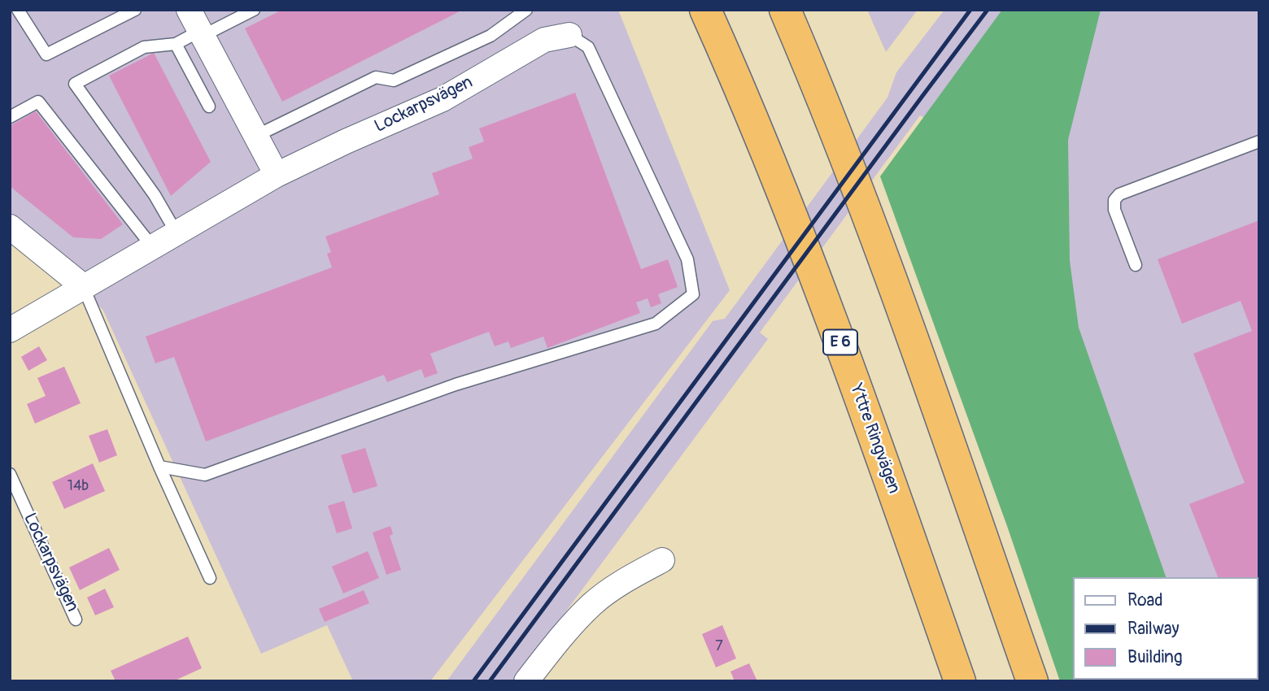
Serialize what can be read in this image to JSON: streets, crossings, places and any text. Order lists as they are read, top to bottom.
{
  "streets": {
    "highway": ["E 6", "Yttre Ringvägen"],
    "street": ["Lockarpsvägen"]
  },
  "house_numbers": ["14b", "7"],
  "legend": ["Road", "Railway", "Building"]
}
